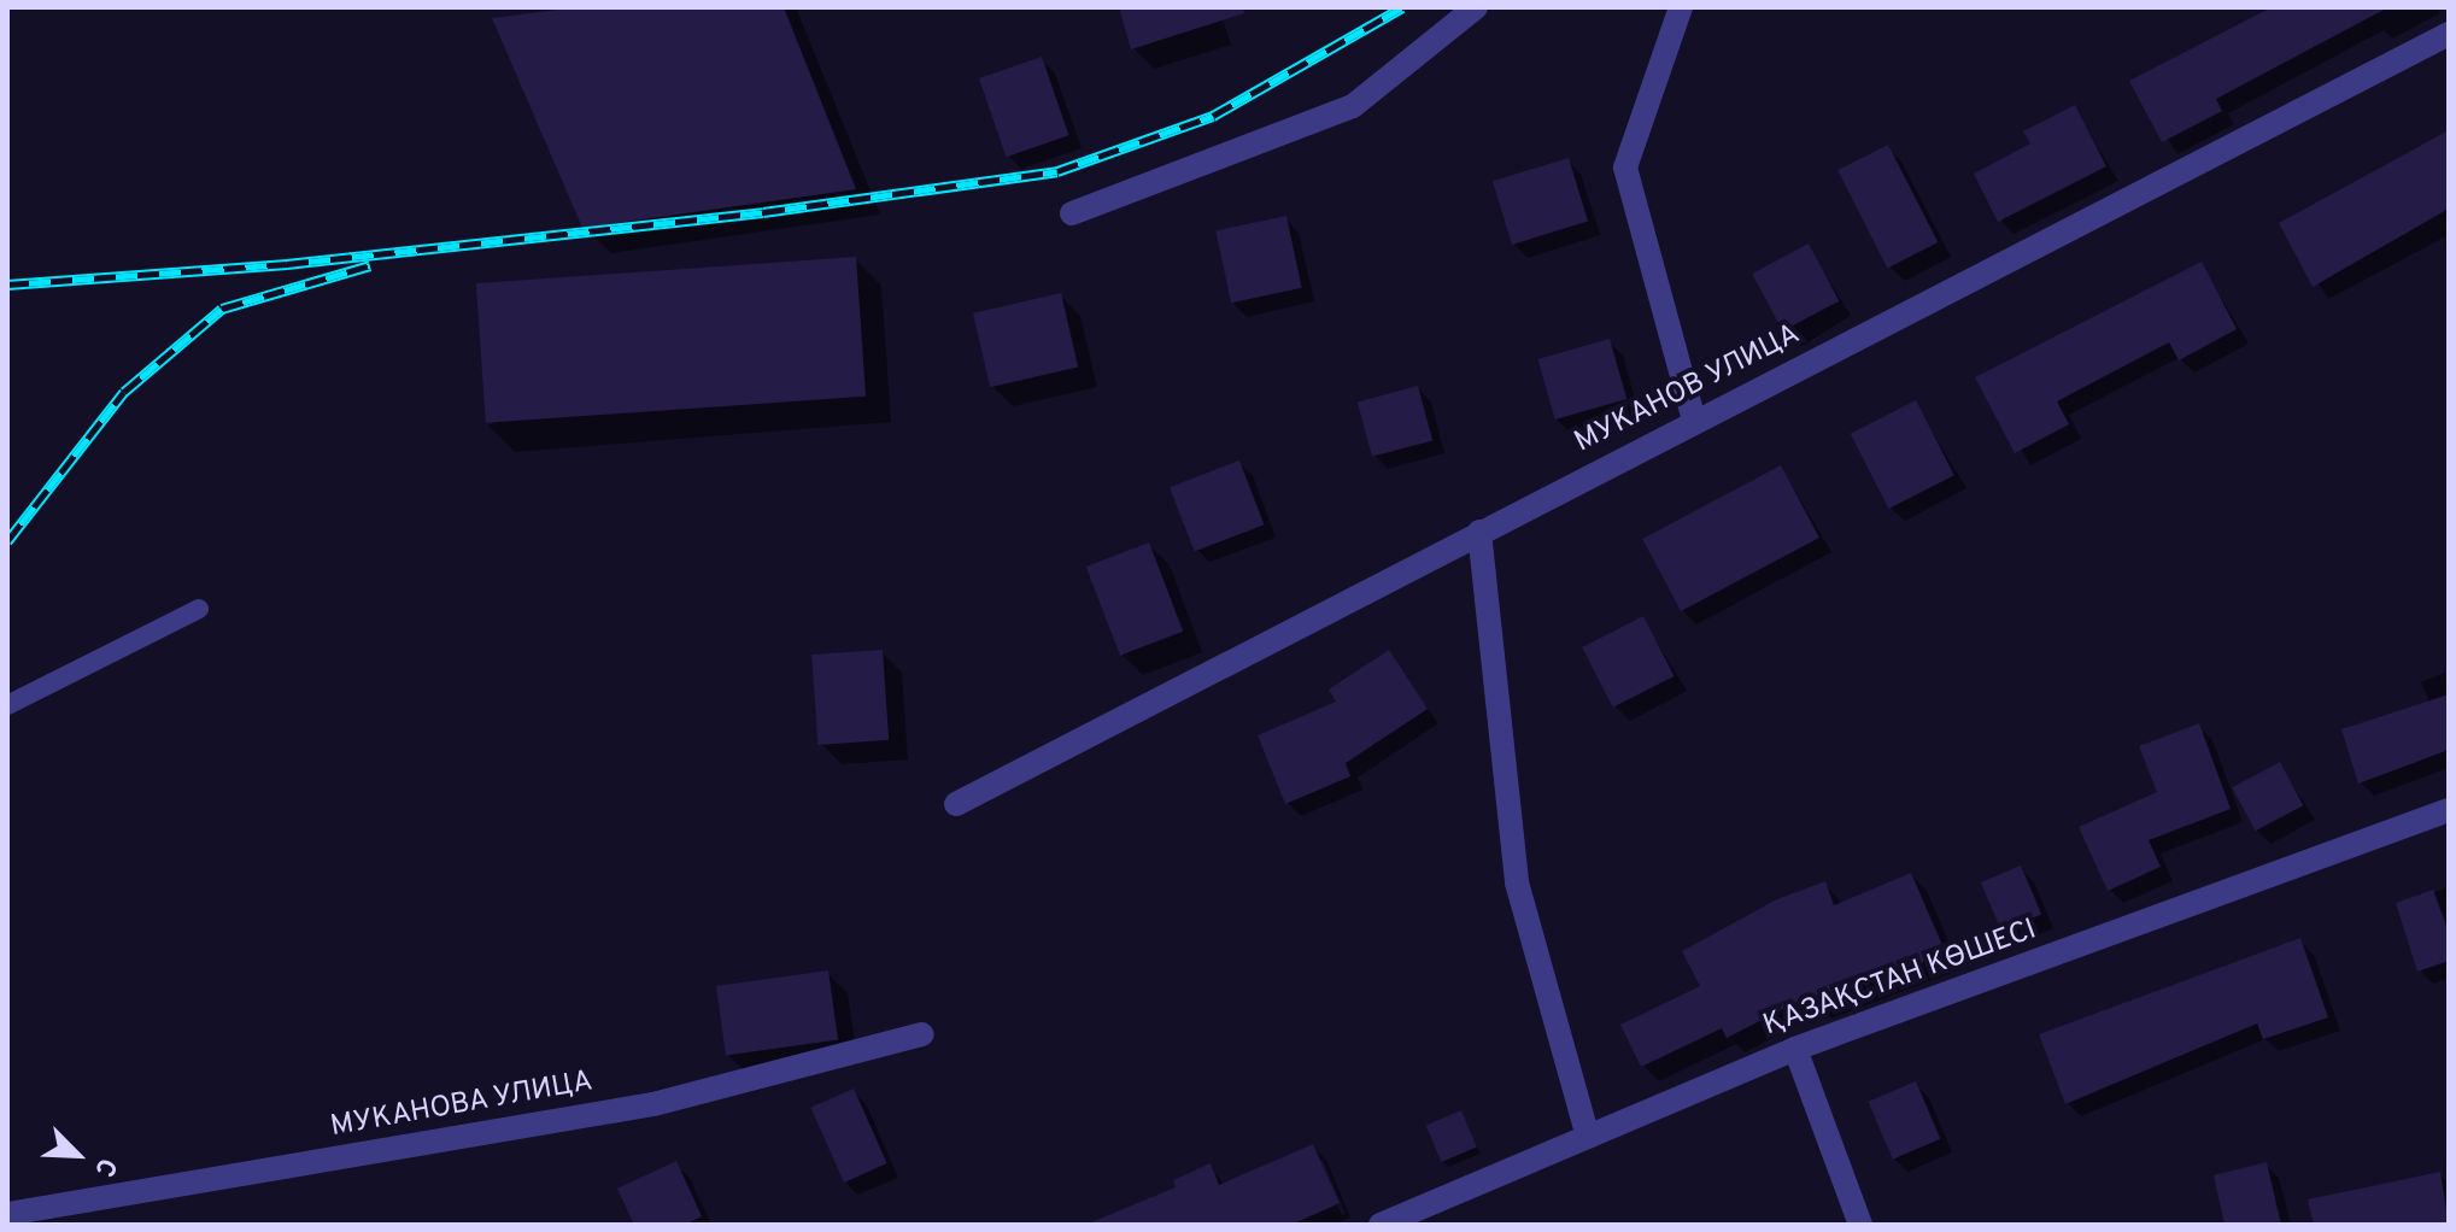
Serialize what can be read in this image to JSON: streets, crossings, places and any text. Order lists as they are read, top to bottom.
{
  "streets": {
    "street": ["МУКАНОВ УЛИЦА", "ҚАЗАҚСТАН КӨШЕСІ", "МУКАНОВА УЛИЦА"]
  },
  "north": "bottom right"
}
